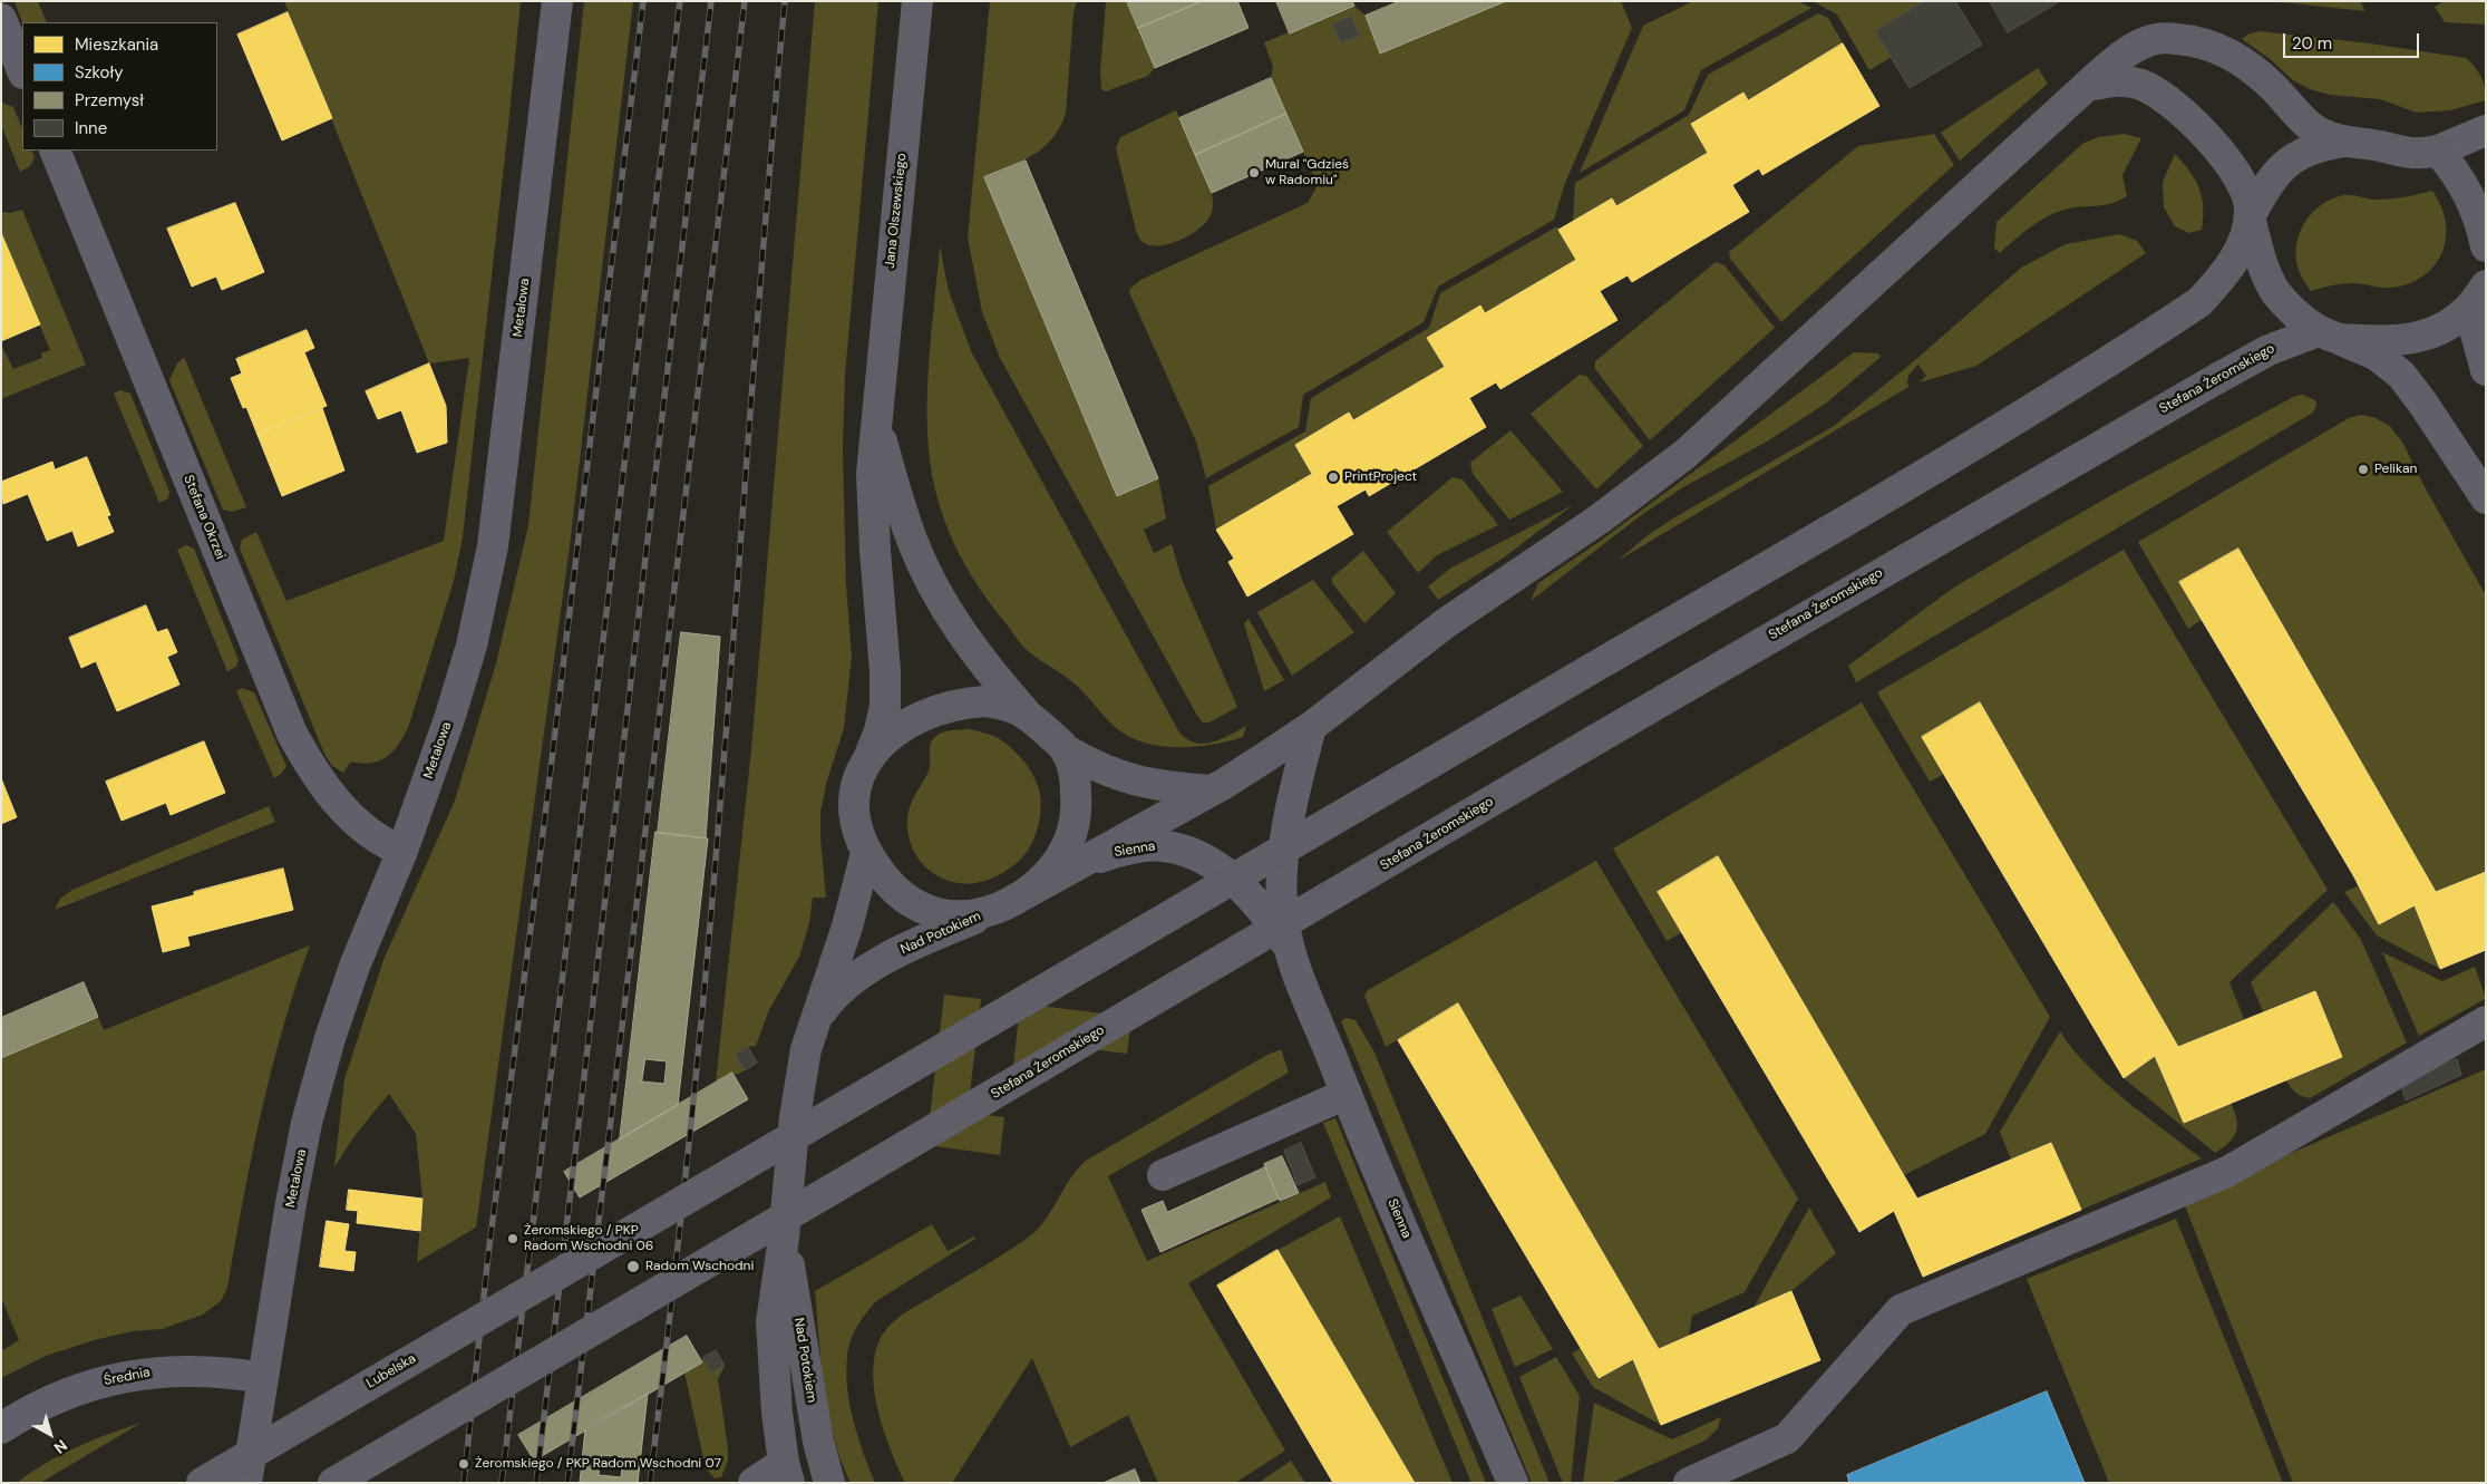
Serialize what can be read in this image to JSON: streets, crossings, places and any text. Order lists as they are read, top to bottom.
{
  "streets": {
    "main road": [
      "Jana Olszewskiego",
      "Stefana Żeromskiego",
      "Nad Potokiem",
      "Lubelska"
    ],
    "street": [
      "Metalowa",
      "Stefana Okrzei",
      "Sienna",
      "Średnia"
    ]
  },
  "crossings": [
    ["Jana Olszewskiego", "Nad Potokiem"],
    ["Metalowa", "Stefana Okrzei"],
    ["Metalowa", "Średnia"]
  ],
  "places": [
    "Mural \"Gdzieś w Radomiu\"",
    "Pelikan",
    "PrintProject",
    "Żeromskiego / PKP Radom Wschodni 06",
    "Radom Wschodni",
    "Żeromskiego / PKP Radom Wschodni 07"
  ],
  "legend": [
    "Mieszkania",
    "Szkoły",
    "Przemysł",
    "Inne"
  ],
  "scale_bar": "20 m",
  "north": "bottom right"
}
